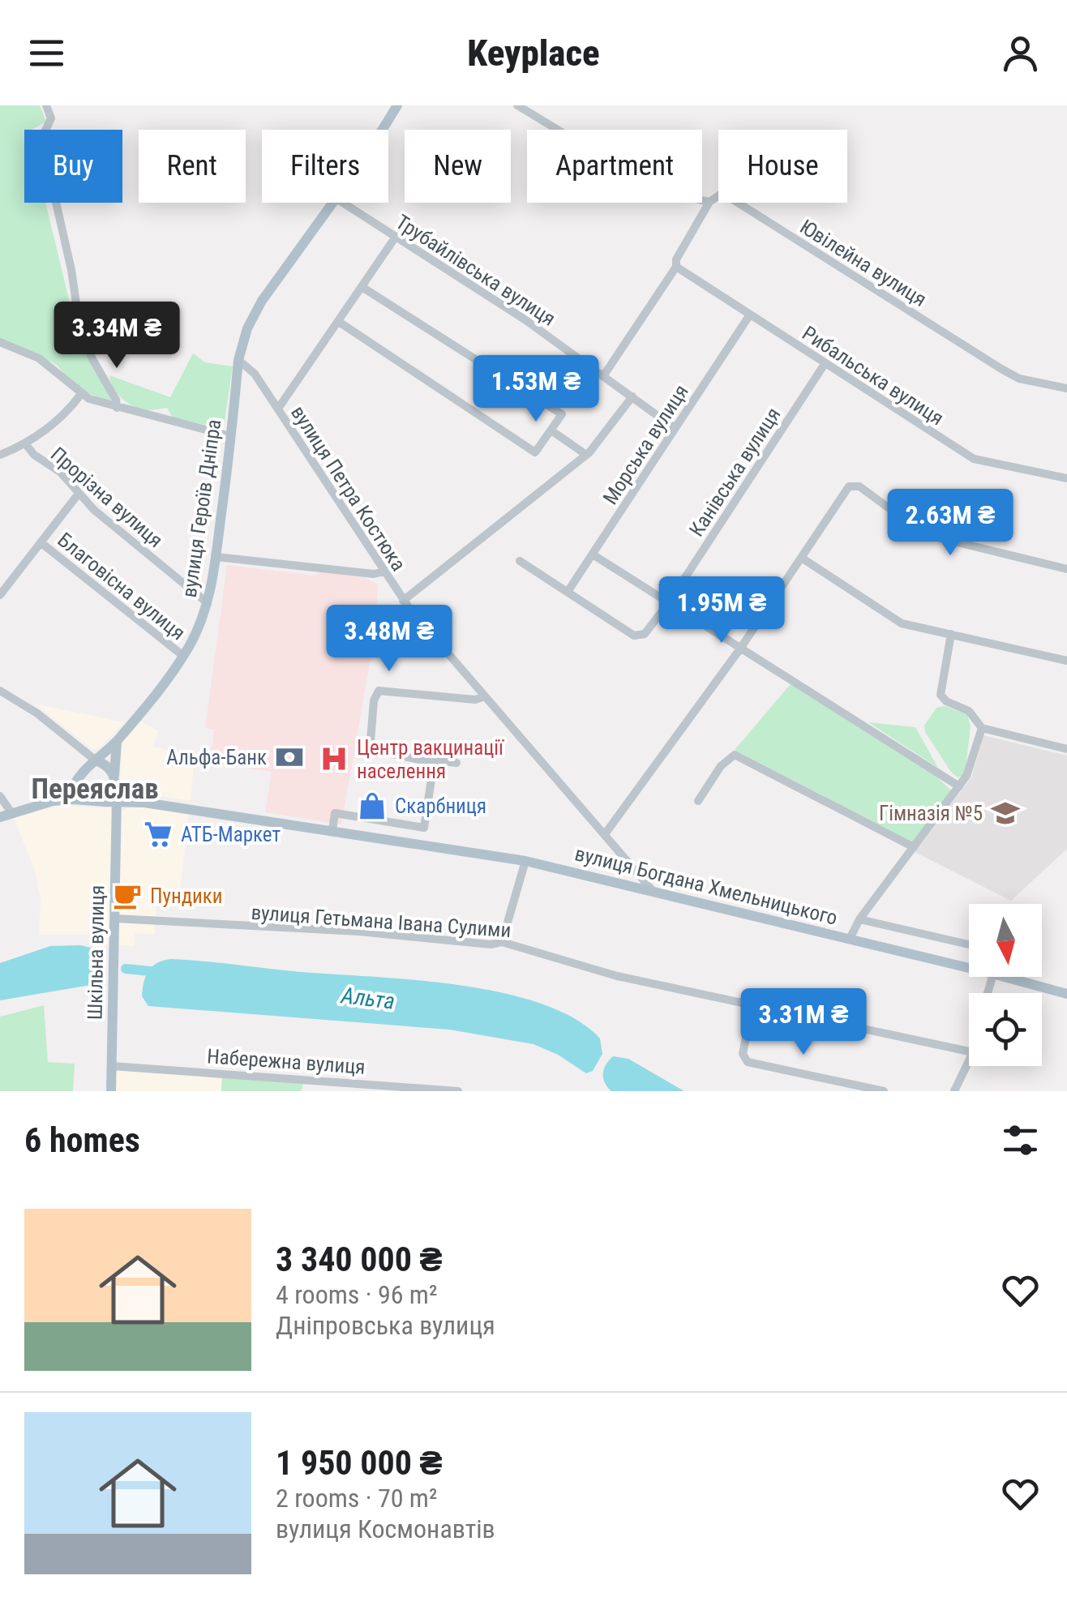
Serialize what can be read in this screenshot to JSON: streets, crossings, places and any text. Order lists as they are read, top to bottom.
{
  "streets": {
    "main road": ["вулиця Героїв Дніпра", "вулиця Богдана Хмельницького", "Шкільна вулиця"],
    "street": [
      "Ювілейна вулиця",
      "Трубайлівська вулиця",
      "Рибальська вулиця",
      "Морська вулиця",
      "Канівська вулиця",
      "вулиця Петра Костюка",
      "Прорізна вулиця",
      "Благовісна вулиця",
      "вулиця Гетьмана Івана Сулими",
      "Набережна вулиця"
    ]
  },
  "crossings": [
    ["Трубайлівська вулиця", "Морська вулиця"],
    ["Рибальська вулиця", "Морська вулиця"],
    ["Рибальська вулиця", "Канівська вулиця"],
    ["Морська вулиця", "Канівська вулиця"],
    ["вулиця Петра Костюка", "вулиця Героїв Дніпра"],
    ["вулиця Петра Костюка", "вулиця Богдана Хмельницького"],
    ["Прорізна вулиця", "вулиця Героїв Дніпра"],
    ["Прорізна вулиця", "Благовісна вулиця"],
    ["вулиця Героїв Дніпра", "Благовісна вулиця"],
    ["вулиця Героїв Дніпра", "вулиця Богдана Хмельницького"],
    ["вулиця Богдана Хмельницького", "Шкільна вулиця"],
    ["вулиця Гетьмана Івана Сулими", "Шкільна вулиця"],
    ["Шкільна вулиця", "Набережна вулиця"]
  ],
  "districts": ["Переяслав"],
  "water": ["Альта"],
  "places": {
    "bank": ["Альфа-Банк"],
    "hospital": ["Центр вакцинації населення"],
    "shop": ["Скарбниця"],
    "school or university": ["Гімназія №5"],
    "supermarket": ["АТБ-Маркет"],
    "cafe": ["Пундики"]
  },
  "north": "bottom",
  "page": {
    "header": "Keyplace",
    "chip": [
      "Buy",
      "Rent",
      "Filters",
      "New",
      "Apartment",
      "House"
    ],
    "price": [
      "3.34M ₴",
      "1.53M ₴",
      "2.63M ₴",
      "1.95M ₴",
      "3.48M ₴",
      "3.31M ₴"
    ],
    "heading": "6 homes",
    "list": [
      {
        "name": "3 340 000 ₴",
        "note": "4 rooms · 96 m² · Дніпровська вулиця"
      },
      {
        "name": "1 950 000 ₴",
        "note": "2 rooms · 70 m² · вулиця Космонавтів"
      }
    ]
  }
}
